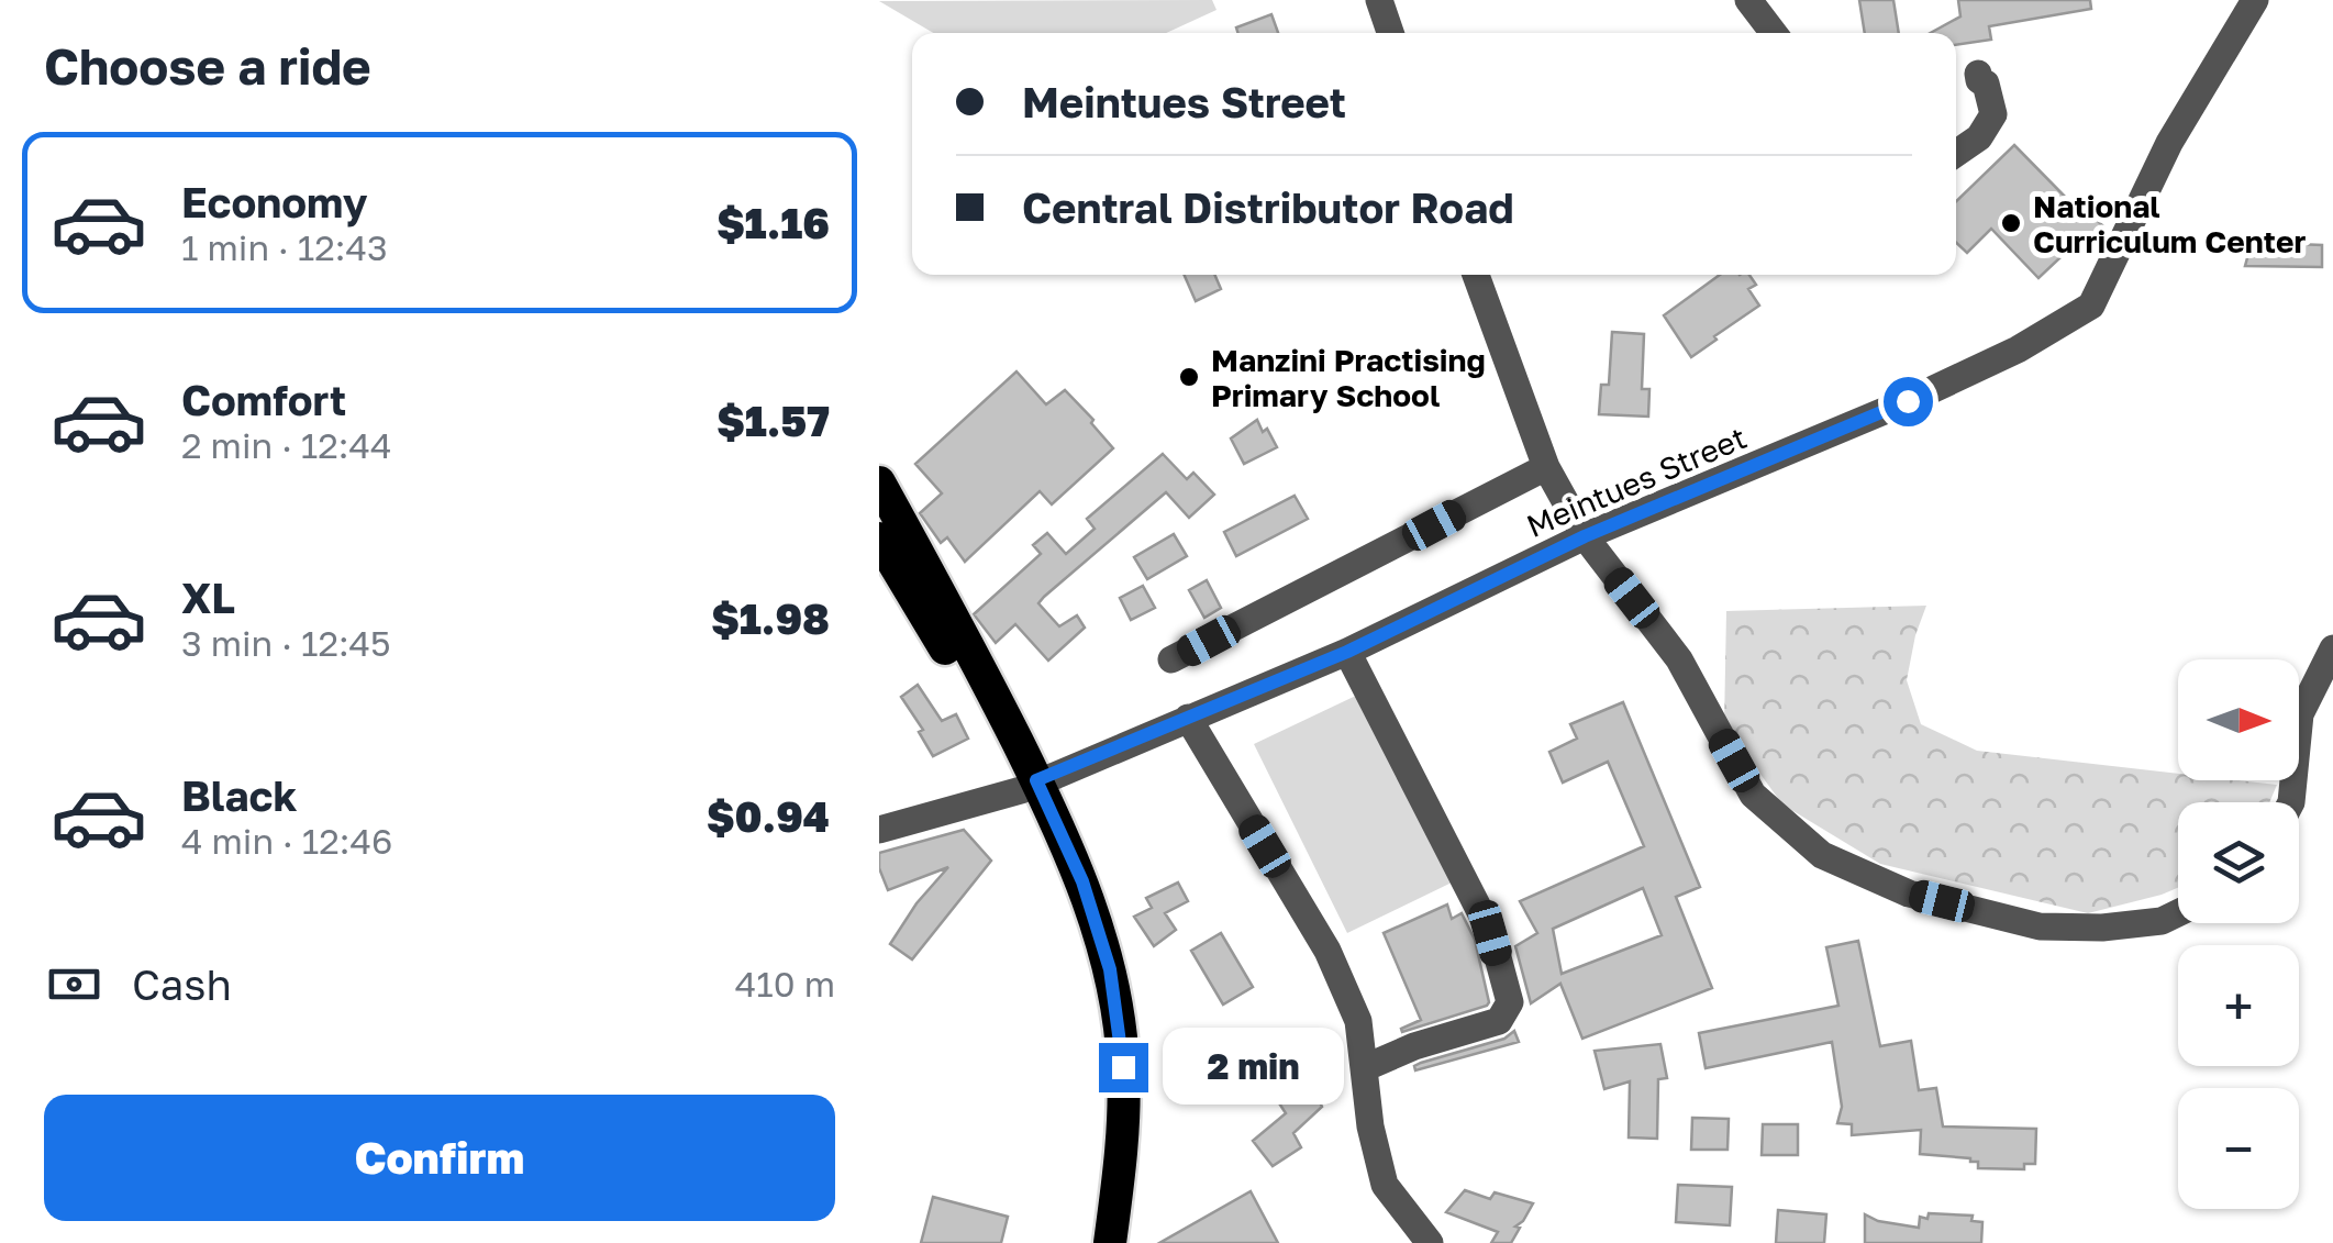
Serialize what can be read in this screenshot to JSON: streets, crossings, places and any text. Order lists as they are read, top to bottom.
{
  "streets": {
    "street": ["Meintues Street"]
  },
  "places": ["National Curriculum Center", "Manzini Practising Primary School"],
  "north": "right",
  "page": {
    "heading": "Choose a ride",
    "banner": ["Meintues Street", "Central Distributor Road"],
    "list": [
      {
        "name": "Economy",
        "note": "1 min · 12:43",
        "value": "$1.16"
      },
      {
        "name": "Comfort",
        "note": "2 min · 12:44",
        "value": "$1.57"
      },
      {
        "name": "XL",
        "note": "3 min · 12:45",
        "value": "$1.98"
      },
      {
        "name": "Black",
        "note": "4 min · 12:46",
        "value": "$0.94"
      }
    ],
    "map_buttons": ["+", "−"],
    "pay": ["Cash", "410 m"],
    "bubble": "2 min",
    "buttons": "Confirm"
  }
}
